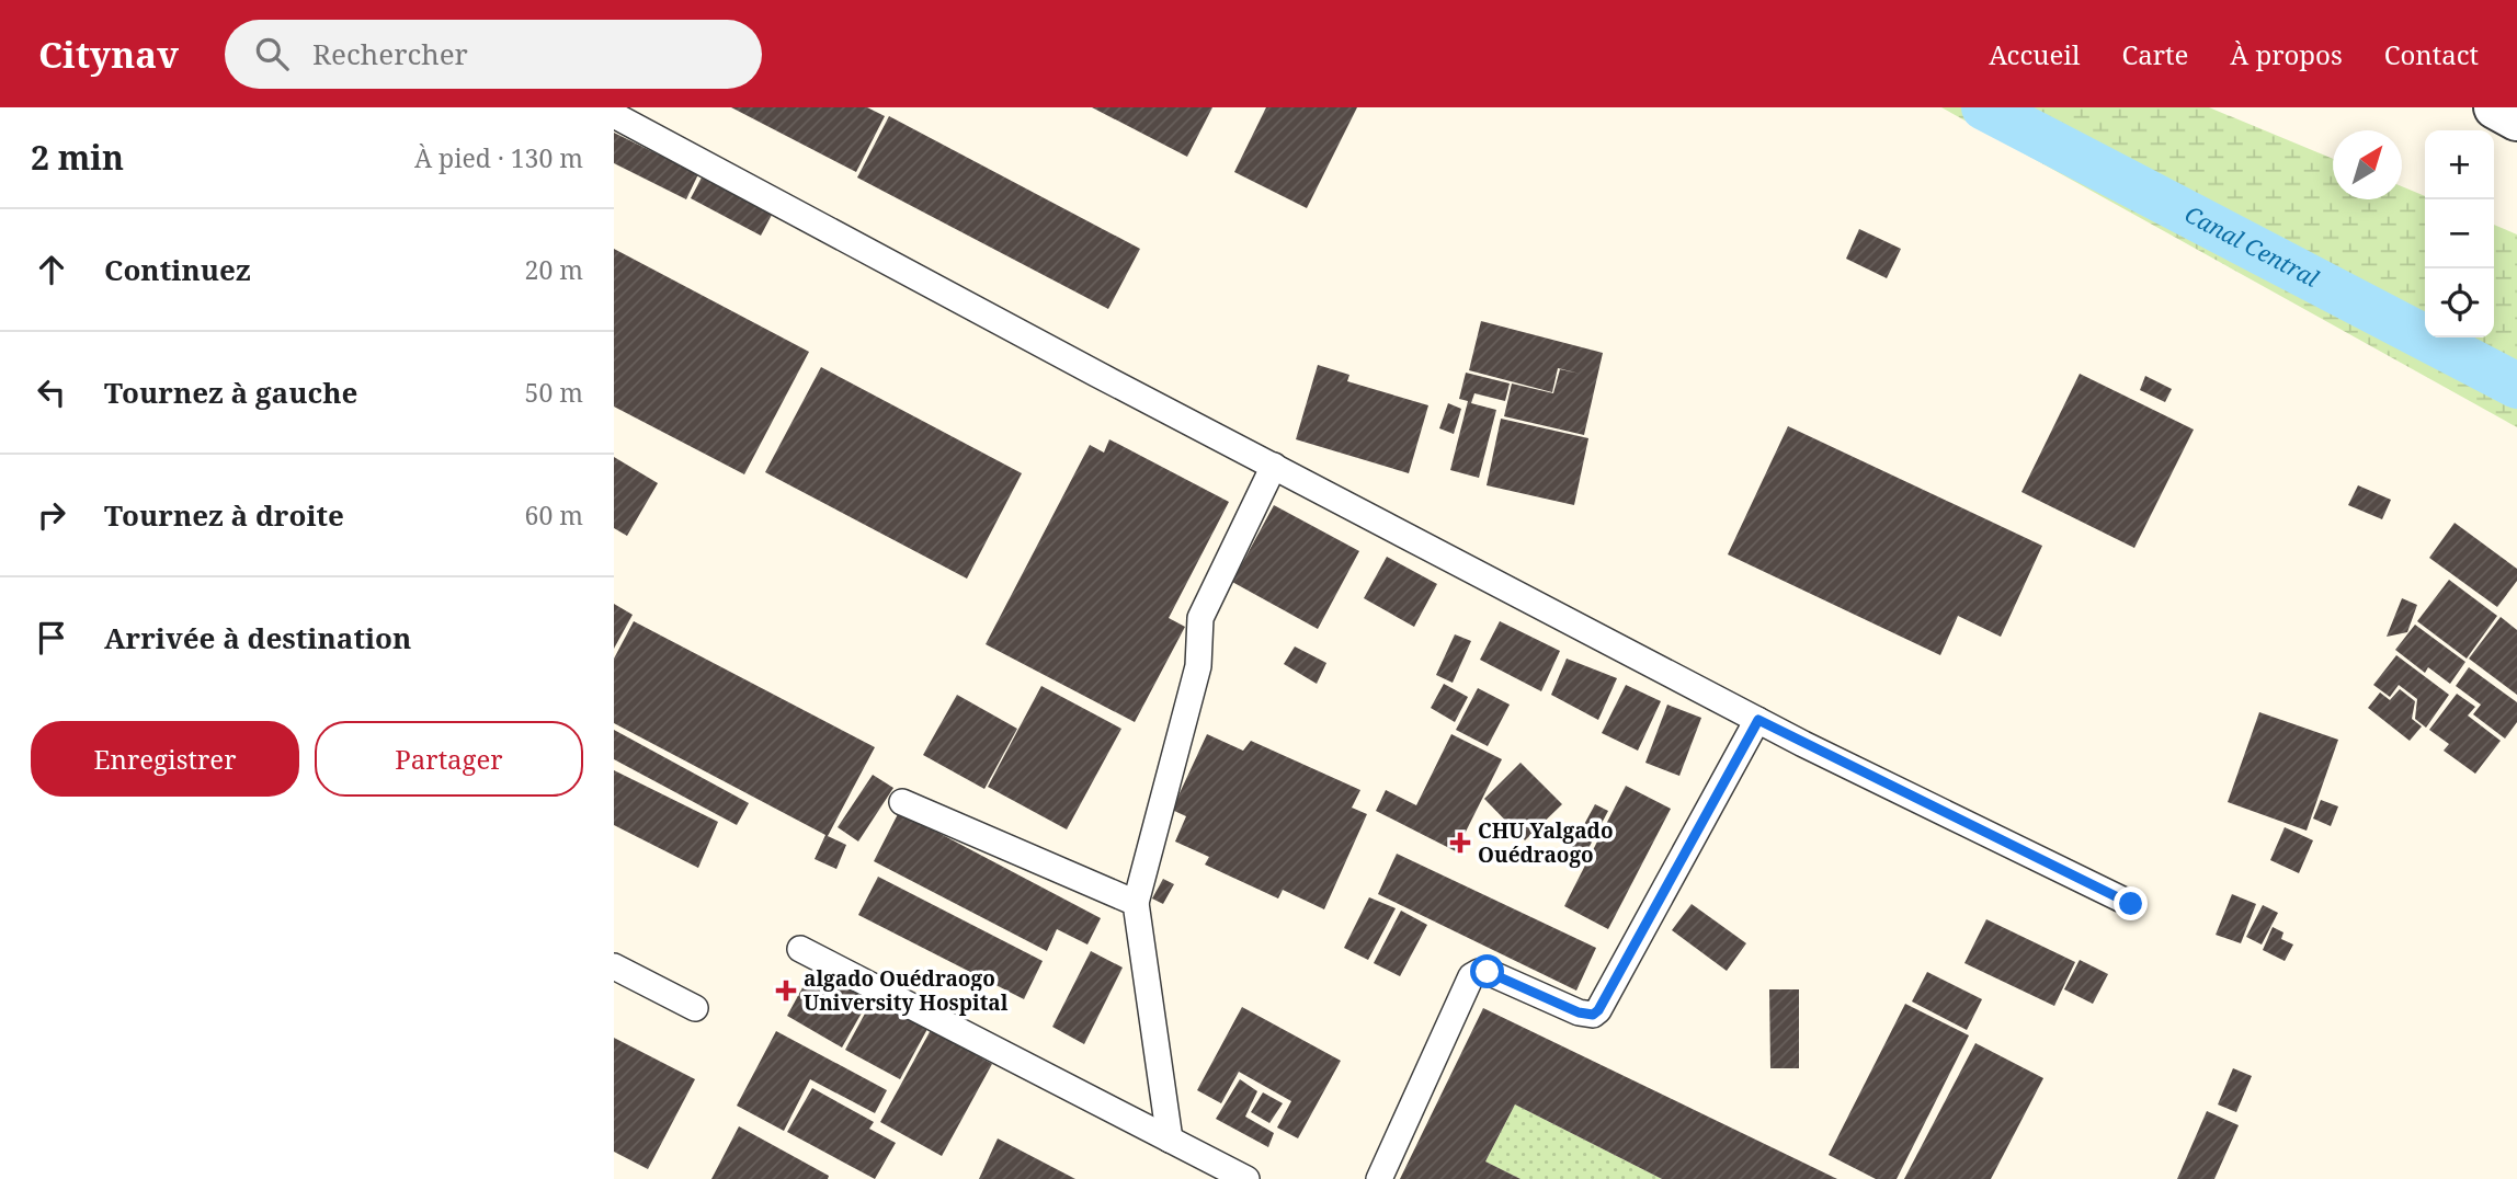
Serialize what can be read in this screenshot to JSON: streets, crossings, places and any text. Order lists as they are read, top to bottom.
{
  "water": ["Canal Central"],
  "places": {
    "health": ["CHU Yalgado Ouédraogo", "algado Ouédraogo University Hospital"]
  },
  "north": "top right",
  "page": {
    "header": "Citynav",
    "search": "Rechercher",
    "nav": [
      "Accueil",
      "Carte",
      "À propos",
      "Contact"
    ],
    "heading": ["2 min", "À pied · 130 m"],
    "map_buttons": ["+", "−"],
    "list": [
      ["Continuez", "20 m"],
      ["Tournez à gauche", "50 m"],
      ["Tournez à droite", "60 m"],
      "Arrivée à destination"
    ],
    "buttons": ["Enregistrer", "Partager"]
  }
}
